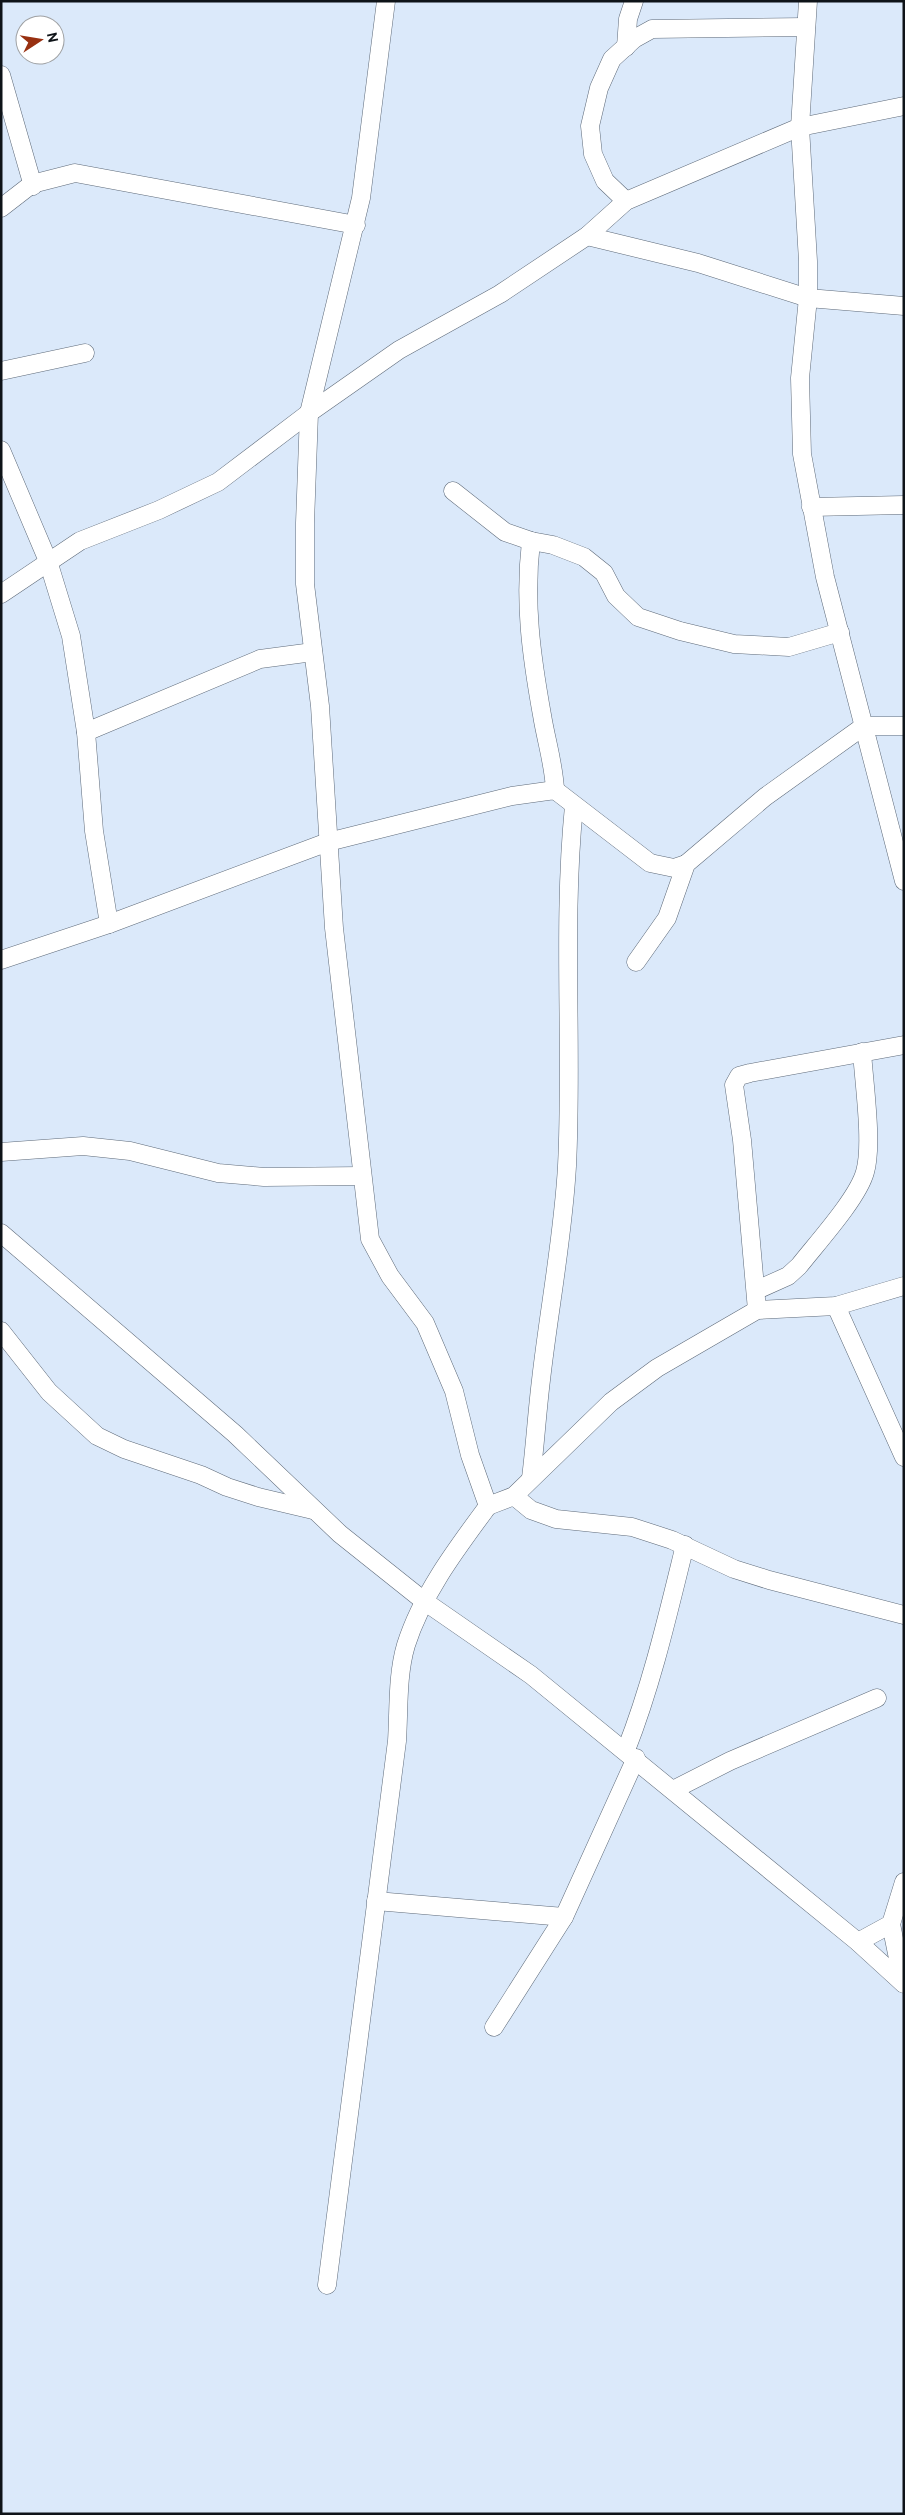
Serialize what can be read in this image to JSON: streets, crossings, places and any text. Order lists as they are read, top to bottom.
{
  "north": "right"
}
